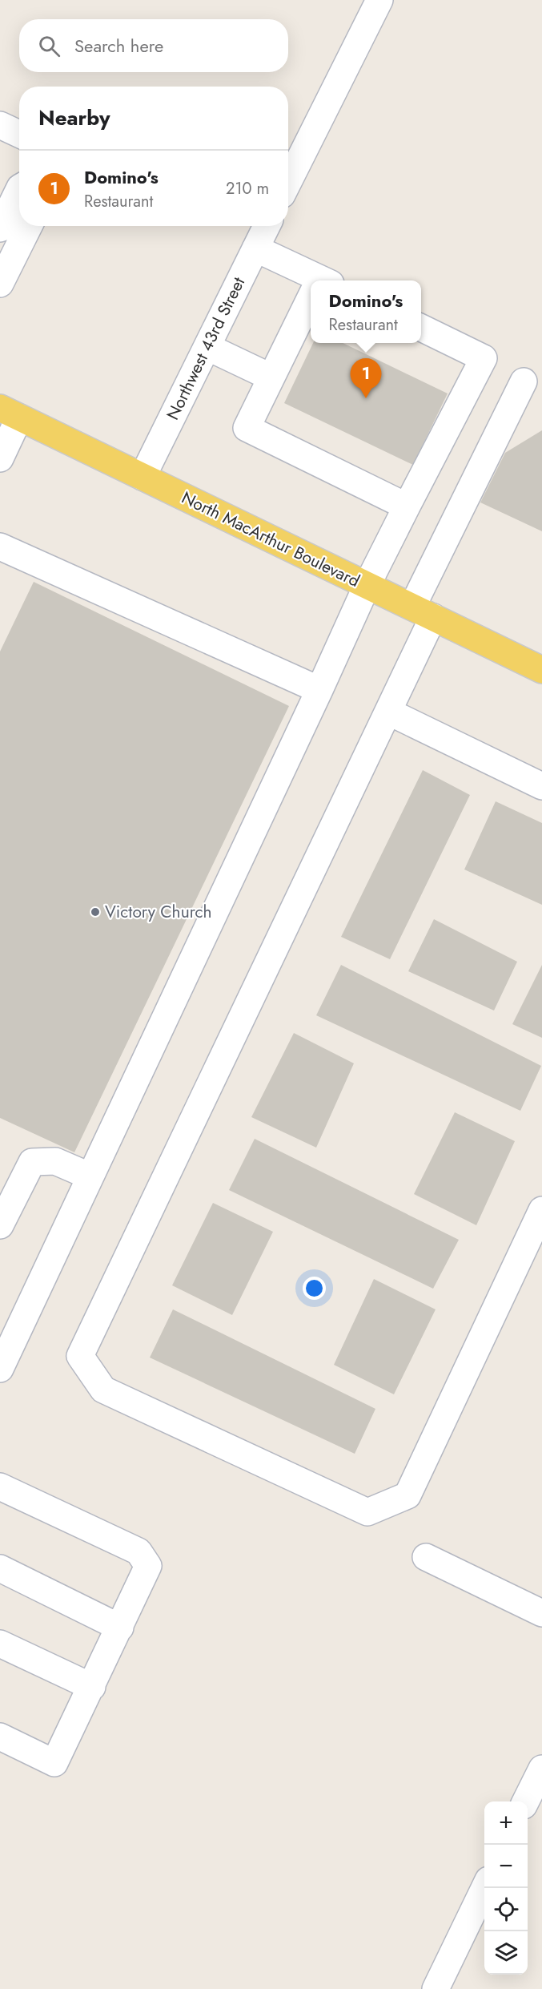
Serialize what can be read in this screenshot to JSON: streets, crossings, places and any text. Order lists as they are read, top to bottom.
{
  "streets": {
    "main road": ["North MacArthur Boulevard"],
    "street": ["Northwest 43rd Street"]
  },
  "crossings": [
    ["Northwest 43rd Street", "North MacArthur Boulevard"]
  ],
  "places": ["Victory Church"],
  "page": {
    "search": "Search here",
    "heading": "Nearby",
    "list": [
      {
        "mark": "1",
        "name": "Domino's",
        "note": "Restaurant",
        "value": "210 m"
      }
    ],
    "popup": ["Domino's", "Restaurant"],
    "pins": "1",
    "map_buttons": ["+", "−"]
  }
}
